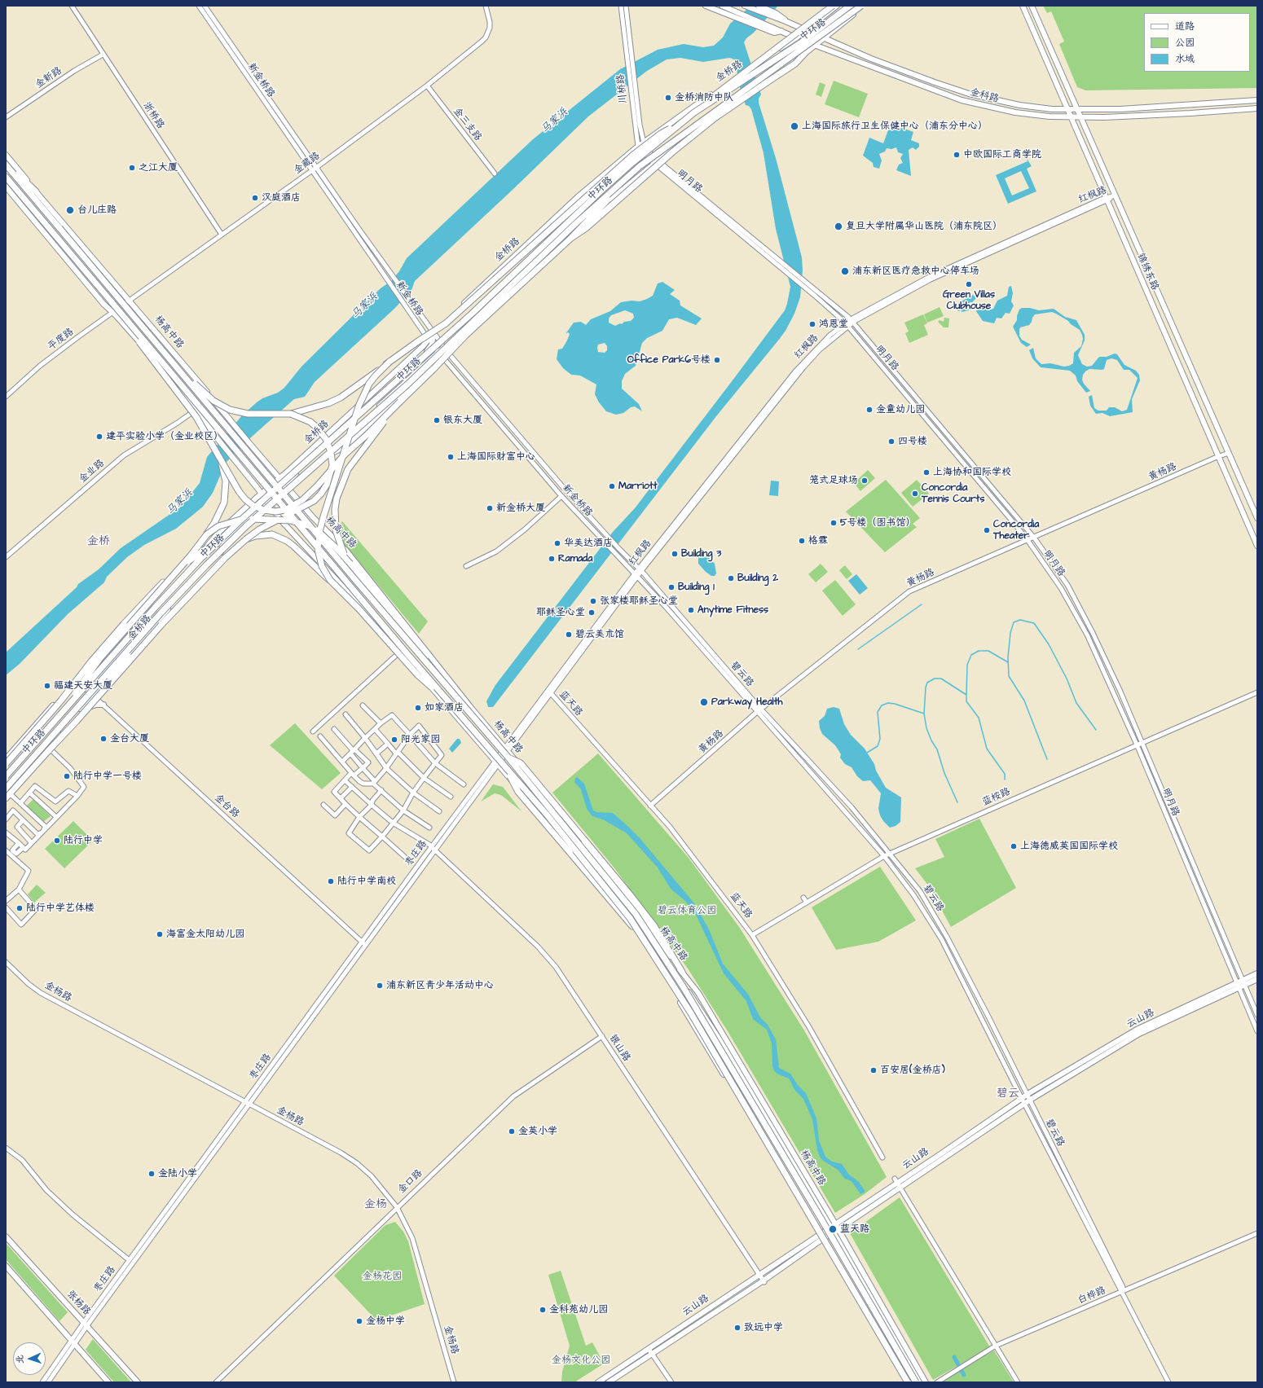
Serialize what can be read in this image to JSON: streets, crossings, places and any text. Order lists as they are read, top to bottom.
{
  "streets": {
    "highway": ["中环路", "杨高中路"],
    "main road": [
      "金桥路",
      "金科路",
      "锦绣东路",
      "云山路",
      "张杨路"
    ],
    "street": [
      "金新路",
      "新金桥路",
      "川桥路",
      "浙桥路",
      "金三支路",
      "金藏路",
      "明月路",
      "红枫路",
      "平度路",
      "金业路",
      "黄杨路",
      "碧云路",
      "蓝天路",
      "蓝桉路",
      "金台路",
      "枣庄路",
      "金杨路",
      "银山路",
      "金口路",
      "白桦路"
    ]
  },
  "crossings": [
    ["中环路", "金桥路"],
    ["金桥路", "新金桥路"],
    ["金桥路", "川桥路"],
    ["金桥路", "金科路"],
    ["金桥路", "明月路"],
    ["金桥路", "杨高中路"],
    ["金桥路", "金台路"],
    ["金新路", "浙桥路"],
    ["新金桥路", "金藏路"],
    ["新金桥路", "红枫路"],
    ["新金桥路", "碧云路"],
    ["川桥路", "明月路"],
    ["金科路", "锦绣东路"],
    ["浙桥路", "金藏路"],
    ["金三支路", "金藏路"],
    ["金藏路", "杨高中路"],
    ["金藏路", "平度路"],
    ["明月路", "红枫路"],
    ["明月路", "黄杨路"],
    ["明月路", "蓝桉路"],
    ["明月路", "云山路"],
    ["红枫路", "锦绣东路"],
    ["红枫路", "杨高中路"],
    ["红枫路", "碧云路"],
    ["红枫路", "蓝天路"],
    ["红枫路", "枣庄路"],
    ["锦绣东路", "黄杨路"],
    ["杨高中路", "平度路"],
    ["杨高中路", "金业路"],
    ["杨高中路", "枣庄路"],
    ["杨高中路", "云山路"],
    ["黄杨路", "碧云路"],
    ["黄杨路", "蓝天路"],
    ["碧云路", "蓝桉路"],
    ["碧云路", "云山路"],
    ["碧云路", "白桦路"],
    ["蓝天路", "蓝桉路"],
    ["金台路", "枣庄路"],
    ["枣庄路", "金杨路"],
    ["枣庄路", "银山路"],
    ["枣庄路", "张杨路"],
    ["金杨路", "金口路"],
    ["云山路", "银山路"],
    ["银山路", "金口路"]
  ],
  "districts": ["金桥", "碧云", "金杨"],
  "water": ["马家浜"],
  "parks": ["碧云体育公园", "金杨花园", "金杨文化公园"],
  "places": [
    "金桥消防中队",
    "上海国际旅行卫生保健中心（浦东分中心）",
    "中欧国际工商学院",
    "之江大厦",
    "汉庭酒店",
    "台儿庄路",
    "复旦大学附属华山医院（浦东院区）",
    "浦东新区医疗急救中心停车场",
    "Green Villas Clubhouse",
    "鸿恩堂",
    "Office Park6号楼",
    "金童幼儿园",
    "银东大厦",
    "建平实验小学（金业校区）",
    "四号楼",
    "上海国际财富中心",
    "上海协和国际学校",
    "笼式足球场",
    "Marriott",
    "Concordia Tennis Courts",
    "新金桥大厦",
    "5号楼（图书馆）",
    "Concordia Theater",
    "格霖",
    "华美达酒店",
    "Building 3",
    "Ramada",
    "Building 2",
    "Building 1",
    "张家楼耶稣圣心堂",
    "Anytime Fitness",
    "耶稣圣心堂",
    "碧云美术馆",
    "福建天安大厦",
    "Parkway Health",
    "如家酒店",
    "金台大厦",
    "阳光家园",
    "陆行中学一号楼",
    "陆行中学",
    "上海德威英国国际学校",
    "陆行中学南校",
    "陆行中学艺体楼",
    "海富金太阳幼儿园",
    "浦东新区青少年活动中心",
    "百安居(金桥店)",
    "金英小学",
    "金陆小学",
    "蓝天路",
    "金科苑幼儿园",
    "金杨中学",
    "致远中学"
  ],
  "legend": ["道路", "公园", "水域"],
  "north": "left"
}
